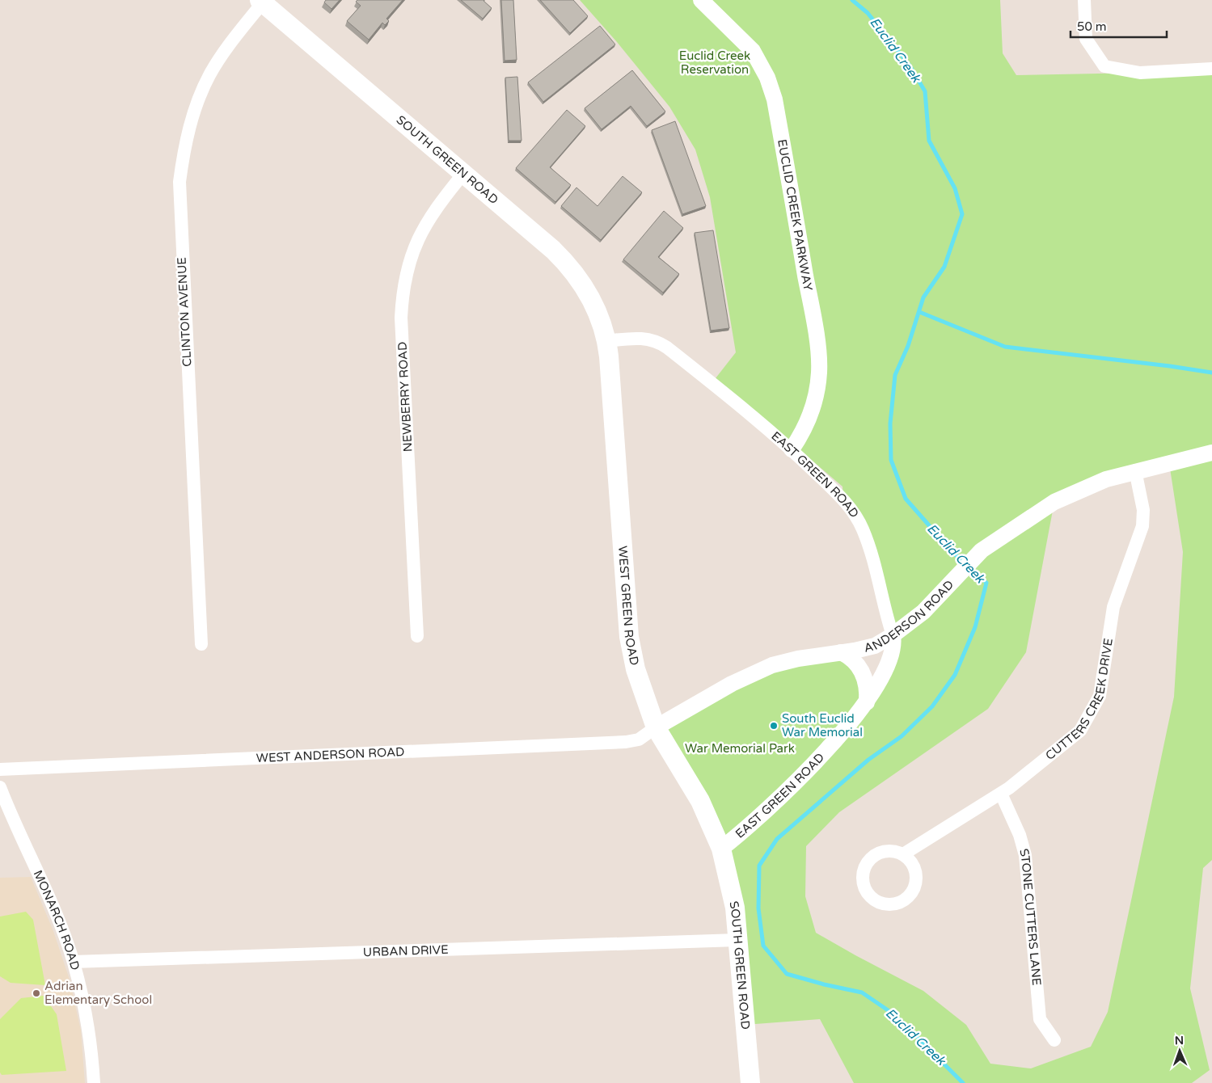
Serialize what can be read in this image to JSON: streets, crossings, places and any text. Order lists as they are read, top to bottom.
{
  "streets": {
    "main road": ["SOUTH GREEN ROAD", "WEST GREEN ROAD"],
    "street": [
      "EUCLID CREEK PARKWAY",
      "CLINTON AVENUE",
      "NEWBERRY ROAD",
      "EAST GREEN ROAD",
      "ANDERSON ROAD",
      "CUTTERS CREEK DRIVE",
      "WEST ANDERSON ROAD",
      "STONE CUTTERS LANE",
      "MONARCH ROAD",
      "URBAN DRIVE"
    ]
  },
  "crossings": [
    ["SOUTH GREEN ROAD", "CLINTON AVENUE"],
    ["SOUTH GREEN ROAD", "NEWBERRY ROAD"],
    ["SOUTH GREEN ROAD", "EAST GREEN ROAD"],
    ["SOUTH GREEN ROAD", "WEST GREEN ROAD"],
    ["SOUTH GREEN ROAD", "URBAN DRIVE"],
    ["EUCLID CREEK PARKWAY", "EAST GREEN ROAD"],
    ["EAST GREEN ROAD", "WEST GREEN ROAD"],
    ["EAST GREEN ROAD", "ANDERSON ROAD"],
    ["WEST GREEN ROAD", "ANDERSON ROAD"],
    ["WEST GREEN ROAD", "WEST ANDERSON ROAD"],
    ["ANDERSON ROAD", "CUTTERS CREEK DRIVE"],
    ["ANDERSON ROAD", "WEST ANDERSON ROAD"],
    ["CUTTERS CREEK DRIVE", "STONE CUTTERS LANE"],
    ["MONARCH ROAD", "URBAN DRIVE"]
  ],
  "water": ["Euclid Creek"],
  "parks": ["Euclid Creek Reservation", "War Memorial Park"],
  "places": ["South Euclid War Memorial", "Adrian Elementary School"],
  "scale_bar": "50 m",
  "north": "top"
}
